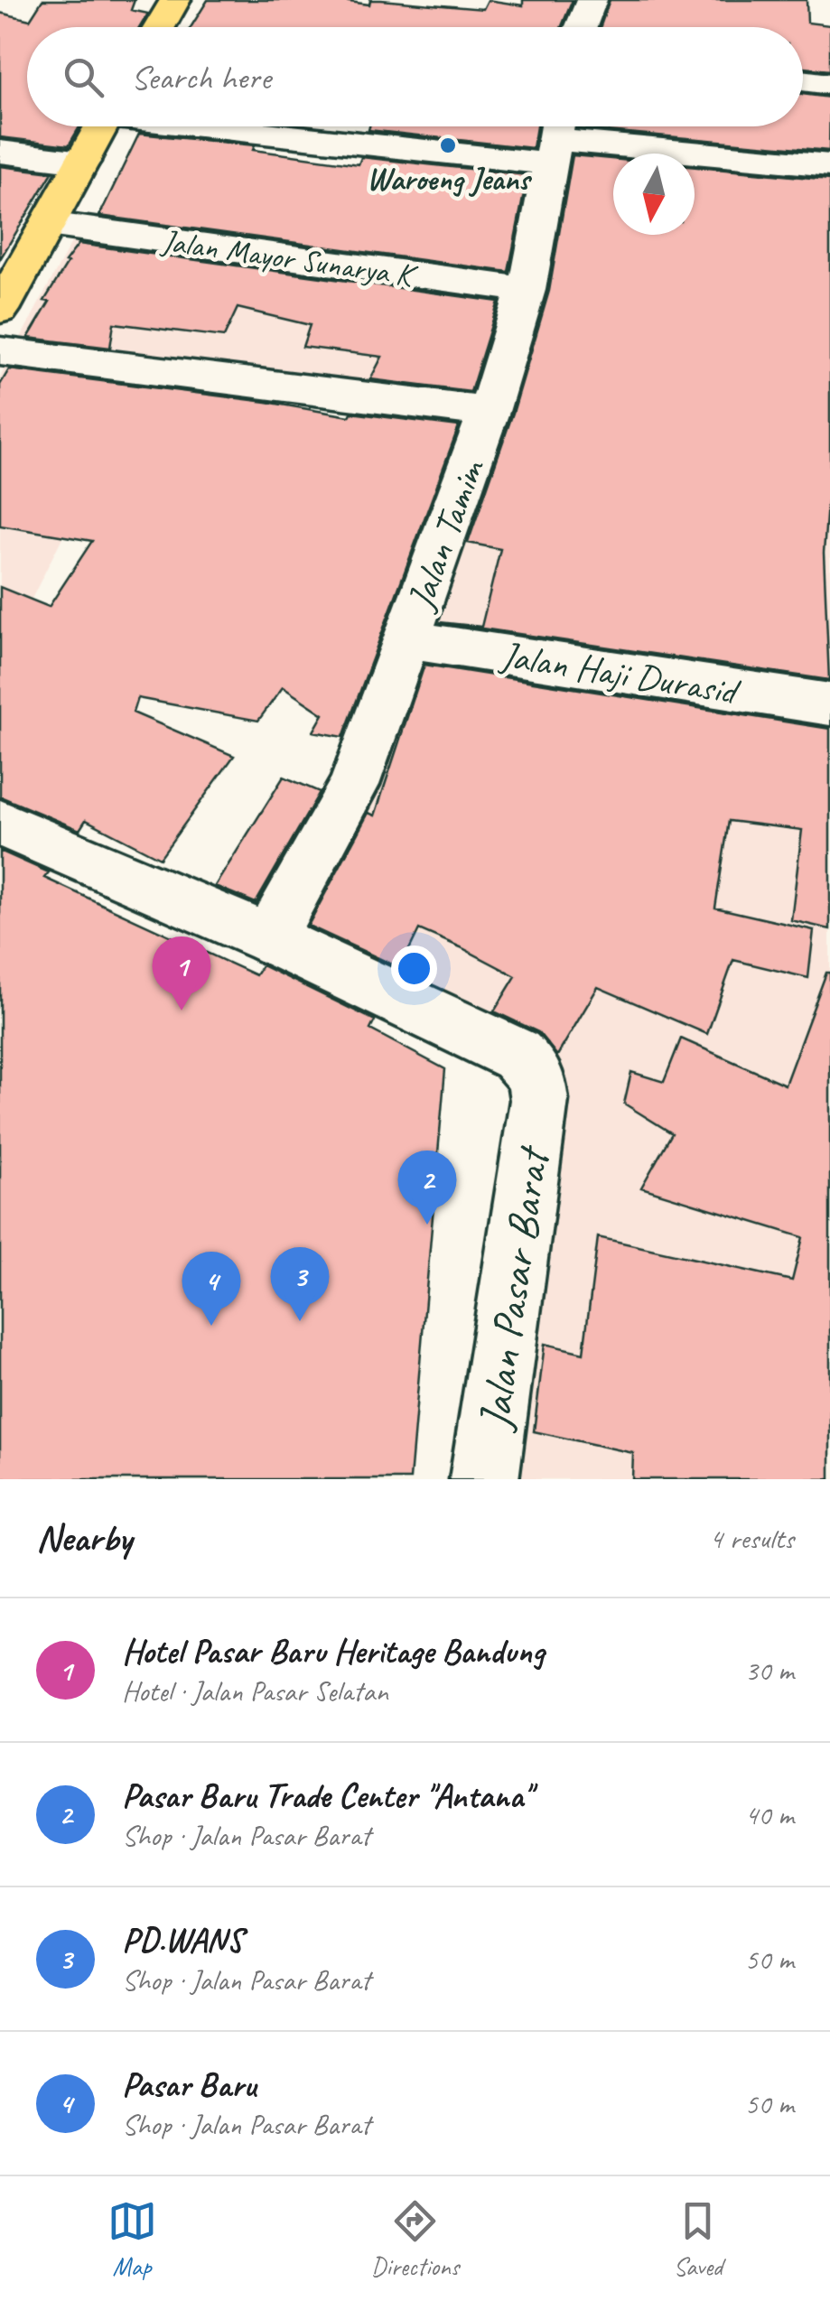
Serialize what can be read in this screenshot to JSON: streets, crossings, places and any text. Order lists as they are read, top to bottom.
{
  "streets": {
    "street": [
      "Jalan Mayor Sunarya K",
      "Jalan Tamim",
      "Jalan Haji Durasid",
      "Jalan Pasar Barat"
    ]
  },
  "crossings": [
    ["Jalan Mayor Sunarya K", "Jalan Tamim"],
    ["Jalan Tamim", "Jalan Haji Durasid"],
    ["Jalan Tamim", "Jalan Pasar Barat"]
  ],
  "places": ["Waroeng Jeans"],
  "north": "bottom",
  "page": {
    "search": "Search here",
    "pins": [
      "1",
      "2",
      "3",
      "4"
    ],
    "heading": ["Nearby", "4 results"],
    "list": [
      {
        "mark": "1",
        "name": "Hotel Pasar Baru Heritage Bandung",
        "note": "Hotel · Jalan Pasar Selatan",
        "value": "30 m"
      },
      {
        "mark": "2",
        "name": "Pasar Baru Trade Center \"Antana\"",
        "note": "Shop · Jalan Pasar Barat",
        "value": "40 m"
      },
      {
        "mark": "3",
        "name": "PD.WANS",
        "note": "Shop · Jalan Pasar Barat",
        "value": "50 m"
      },
      {
        "mark": "4",
        "name": "Pasar Baru",
        "note": "Shop · Jalan Pasar Barat",
        "value": "50 m"
      }
    ],
    "nav": ["Map", "Directions", "Saved"]
  }
}
